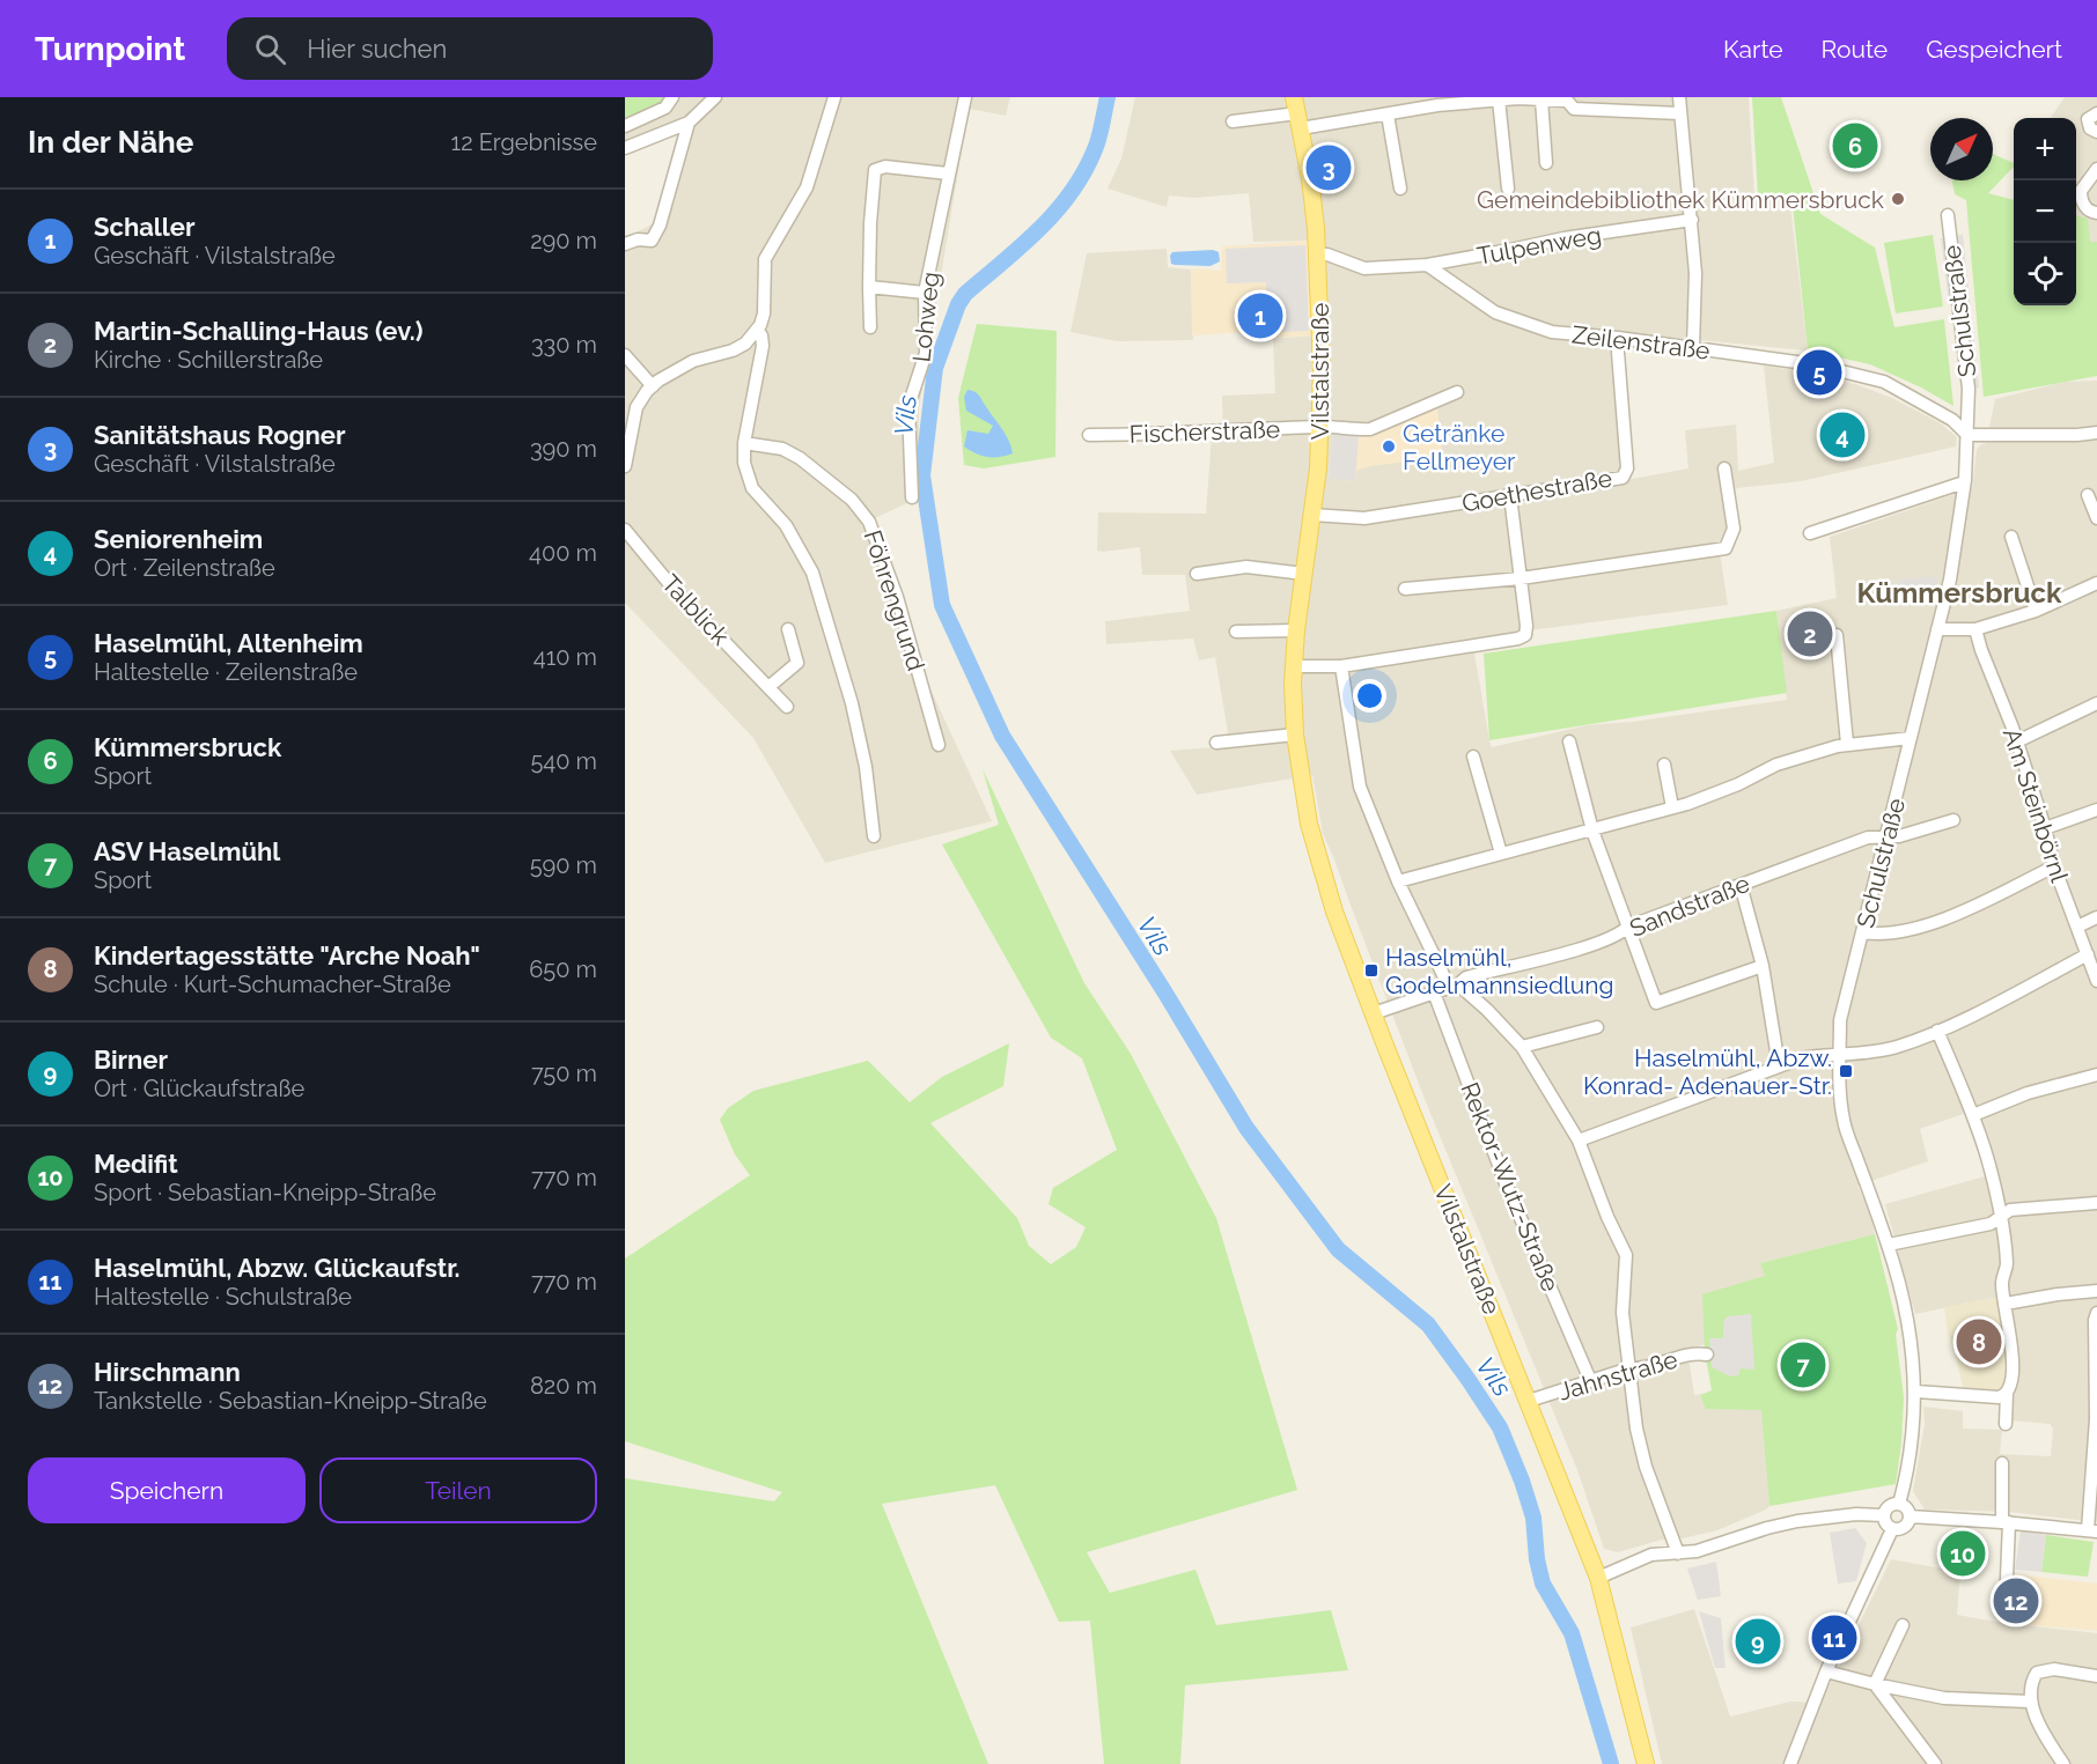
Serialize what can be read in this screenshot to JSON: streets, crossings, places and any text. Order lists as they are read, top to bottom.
{
  "streets": {
    "main road": ["Vilstalstraße"],
    "street": [
      "Tulpenweg",
      "Schulstraße",
      "Lohweg",
      "Zeilenstraße",
      "Fischerstraße",
      "Goethestraße",
      "Föhrengrund",
      "Talblick",
      "Am Steinbörnl",
      "Sandstraße",
      "Rektor-Wutz-Straße",
      "Jahnstraße"
    ]
  },
  "crossings": [
    ["Tulpenweg", "Zeilenstraße"],
    ["Schulstraße", "Zeilenstraße"],
    ["Schulstraße", "Sandstraße"],
    ["Zeilenstraße", "Goethestraße"],
    ["Vilstalstraße", "Fischerstraße"],
    ["Vilstalstraße", "Goethestraße"],
    ["Vilstalstraße", "Sandstraße"],
    ["Vilstalstraße", "Jahnstraße"],
    ["Sandstraße", "Rektor-Wutz-Straße"],
    ["Rektor-Wutz-Straße", "Jahnstraße"]
  ],
  "districts": ["Kümmersbruck"],
  "water": ["Vils"],
  "places": {
    "other": ["Gemeindebibliothek Kümmersbruck", "Getränke Fellmeyer"],
    "transit": ["Haselmühl, Godelmannsiedlung", "Haselmühl, Abzw. Konrad- Adenauer-Str."]
  },
  "north": "top right",
  "page": {
    "header": "Turnpoint",
    "search": "Hier suchen",
    "nav": ["Karte", "Route", "Gespeichert"],
    "heading": ["In der Nähe", "12 Ergebnisse"],
    "map_buttons": ["+", "−"],
    "pins": [
      "6",
      "3",
      "1",
      "5",
      "4",
      "2",
      "8",
      "7",
      "10",
      "12",
      "11",
      "9"
    ],
    "list": [
      {
        "mark": "1",
        "name": "Schaller",
        "note": "Geschäft · Vilstalstraße",
        "value": "290 m"
      },
      {
        "mark": "2",
        "name": "Martin-Schalling-Haus (ev.)",
        "note": "Kirche · Schillerstraße",
        "value": "330 m"
      },
      {
        "mark": "3",
        "name": "Sanitätshaus Rogner",
        "note": "Geschäft · Vilstalstraße",
        "value": "390 m"
      },
      {
        "mark": "4",
        "name": "Seniorenheim",
        "note": "Ort · Zeilenstraße",
        "value": "400 m"
      },
      {
        "mark": "5",
        "name": "Haselmühl, Altenheim",
        "note": "Haltestelle · Zeilenstraße",
        "value": "410 m"
      },
      {
        "mark": "6",
        "name": "Kümmersbruck",
        "note": "Sport",
        "value": "540 m"
      },
      {
        "mark": "7",
        "name": "ASV Haselmühl",
        "note": "Sport",
        "value": "590 m"
      },
      {
        "mark": "8",
        "name": "Kindertagesstätte \"Arche Noah\"",
        "note": "Schule · Kurt-Schumacher-Straße",
        "value": "650 m"
      },
      {
        "mark": "9",
        "name": "Birner",
        "note": "Ort · Glückaufstraße",
        "value": "750 m"
      },
      {
        "mark": "10",
        "name": "Medifit",
        "note": "Sport · Sebastian-Kneipp-Straße",
        "value": "770 m"
      },
      {
        "mark": "11",
        "name": "Haselmühl, Abzw. Glückaufstr.",
        "note": "Haltestelle · Schulstraße",
        "value": "770 m"
      },
      {
        "mark": "12",
        "name": "Hirschmann",
        "note": "Tankstelle · Sebastian-Kneipp-Straße",
        "value": "820 m"
      }
    ],
    "buttons": ["Speichern", "Teilen"]
  }
}
